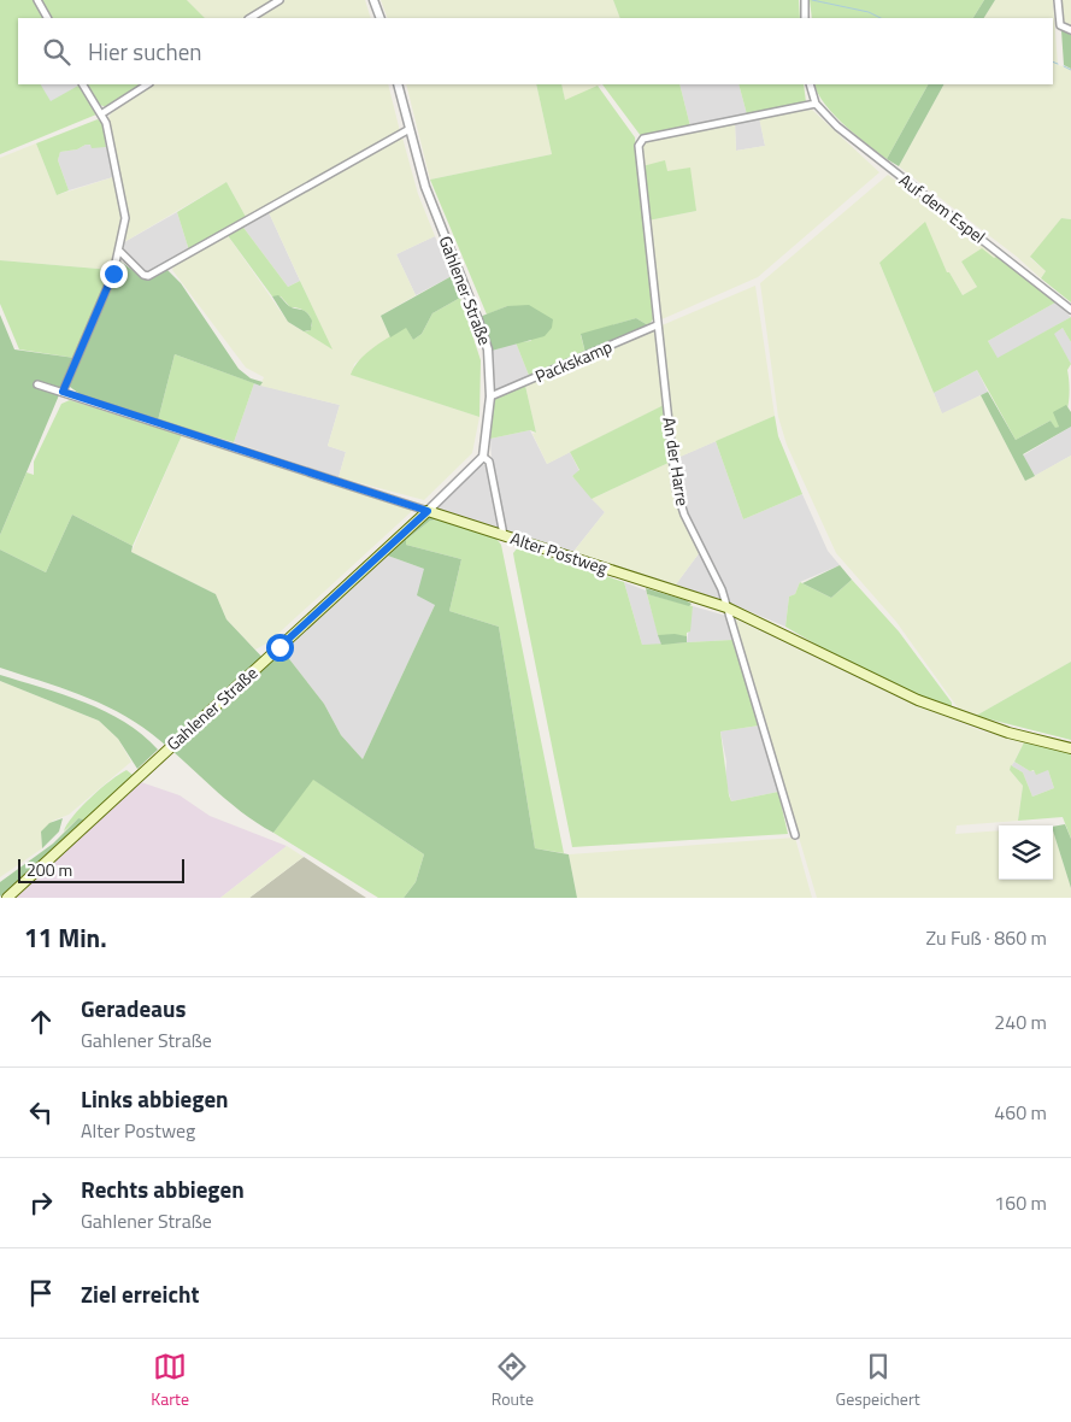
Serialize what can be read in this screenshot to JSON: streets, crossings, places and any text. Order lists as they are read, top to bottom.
{
  "streets": {
    "main road": ["Gahlener Straße", "Alter Postweg"],
    "street": ["Auf dem Espel", "Packskamp", "An der Harre"]
  },
  "crossings": [
    ["Auf dem Espel", "An der Harre"],
    ["Gahlener Straße", "Packskamp"],
    ["Gahlener Straße", "Alter Postweg"],
    ["Packskamp", "An der Harre"],
    ["An der Harre", "Alter Postweg"]
  ],
  "scale_bar": "200 m",
  "page": {
    "search": "Hier suchen",
    "scale": "200 m",
    "heading": ["11 Min.", "Zu Fuß · 860 m"],
    "list": [
      ["Geradeaus", "Gahlener Straße", "240 m"],
      ["Links abbiegen", "Alter Postweg", "460 m"],
      ["Rechts abbiegen", "Gahlener Straße", "160 m"],
      "Ziel erreicht"
    ],
    "nav": ["Karte", "Route", "Gespeichert"]
  }
}
